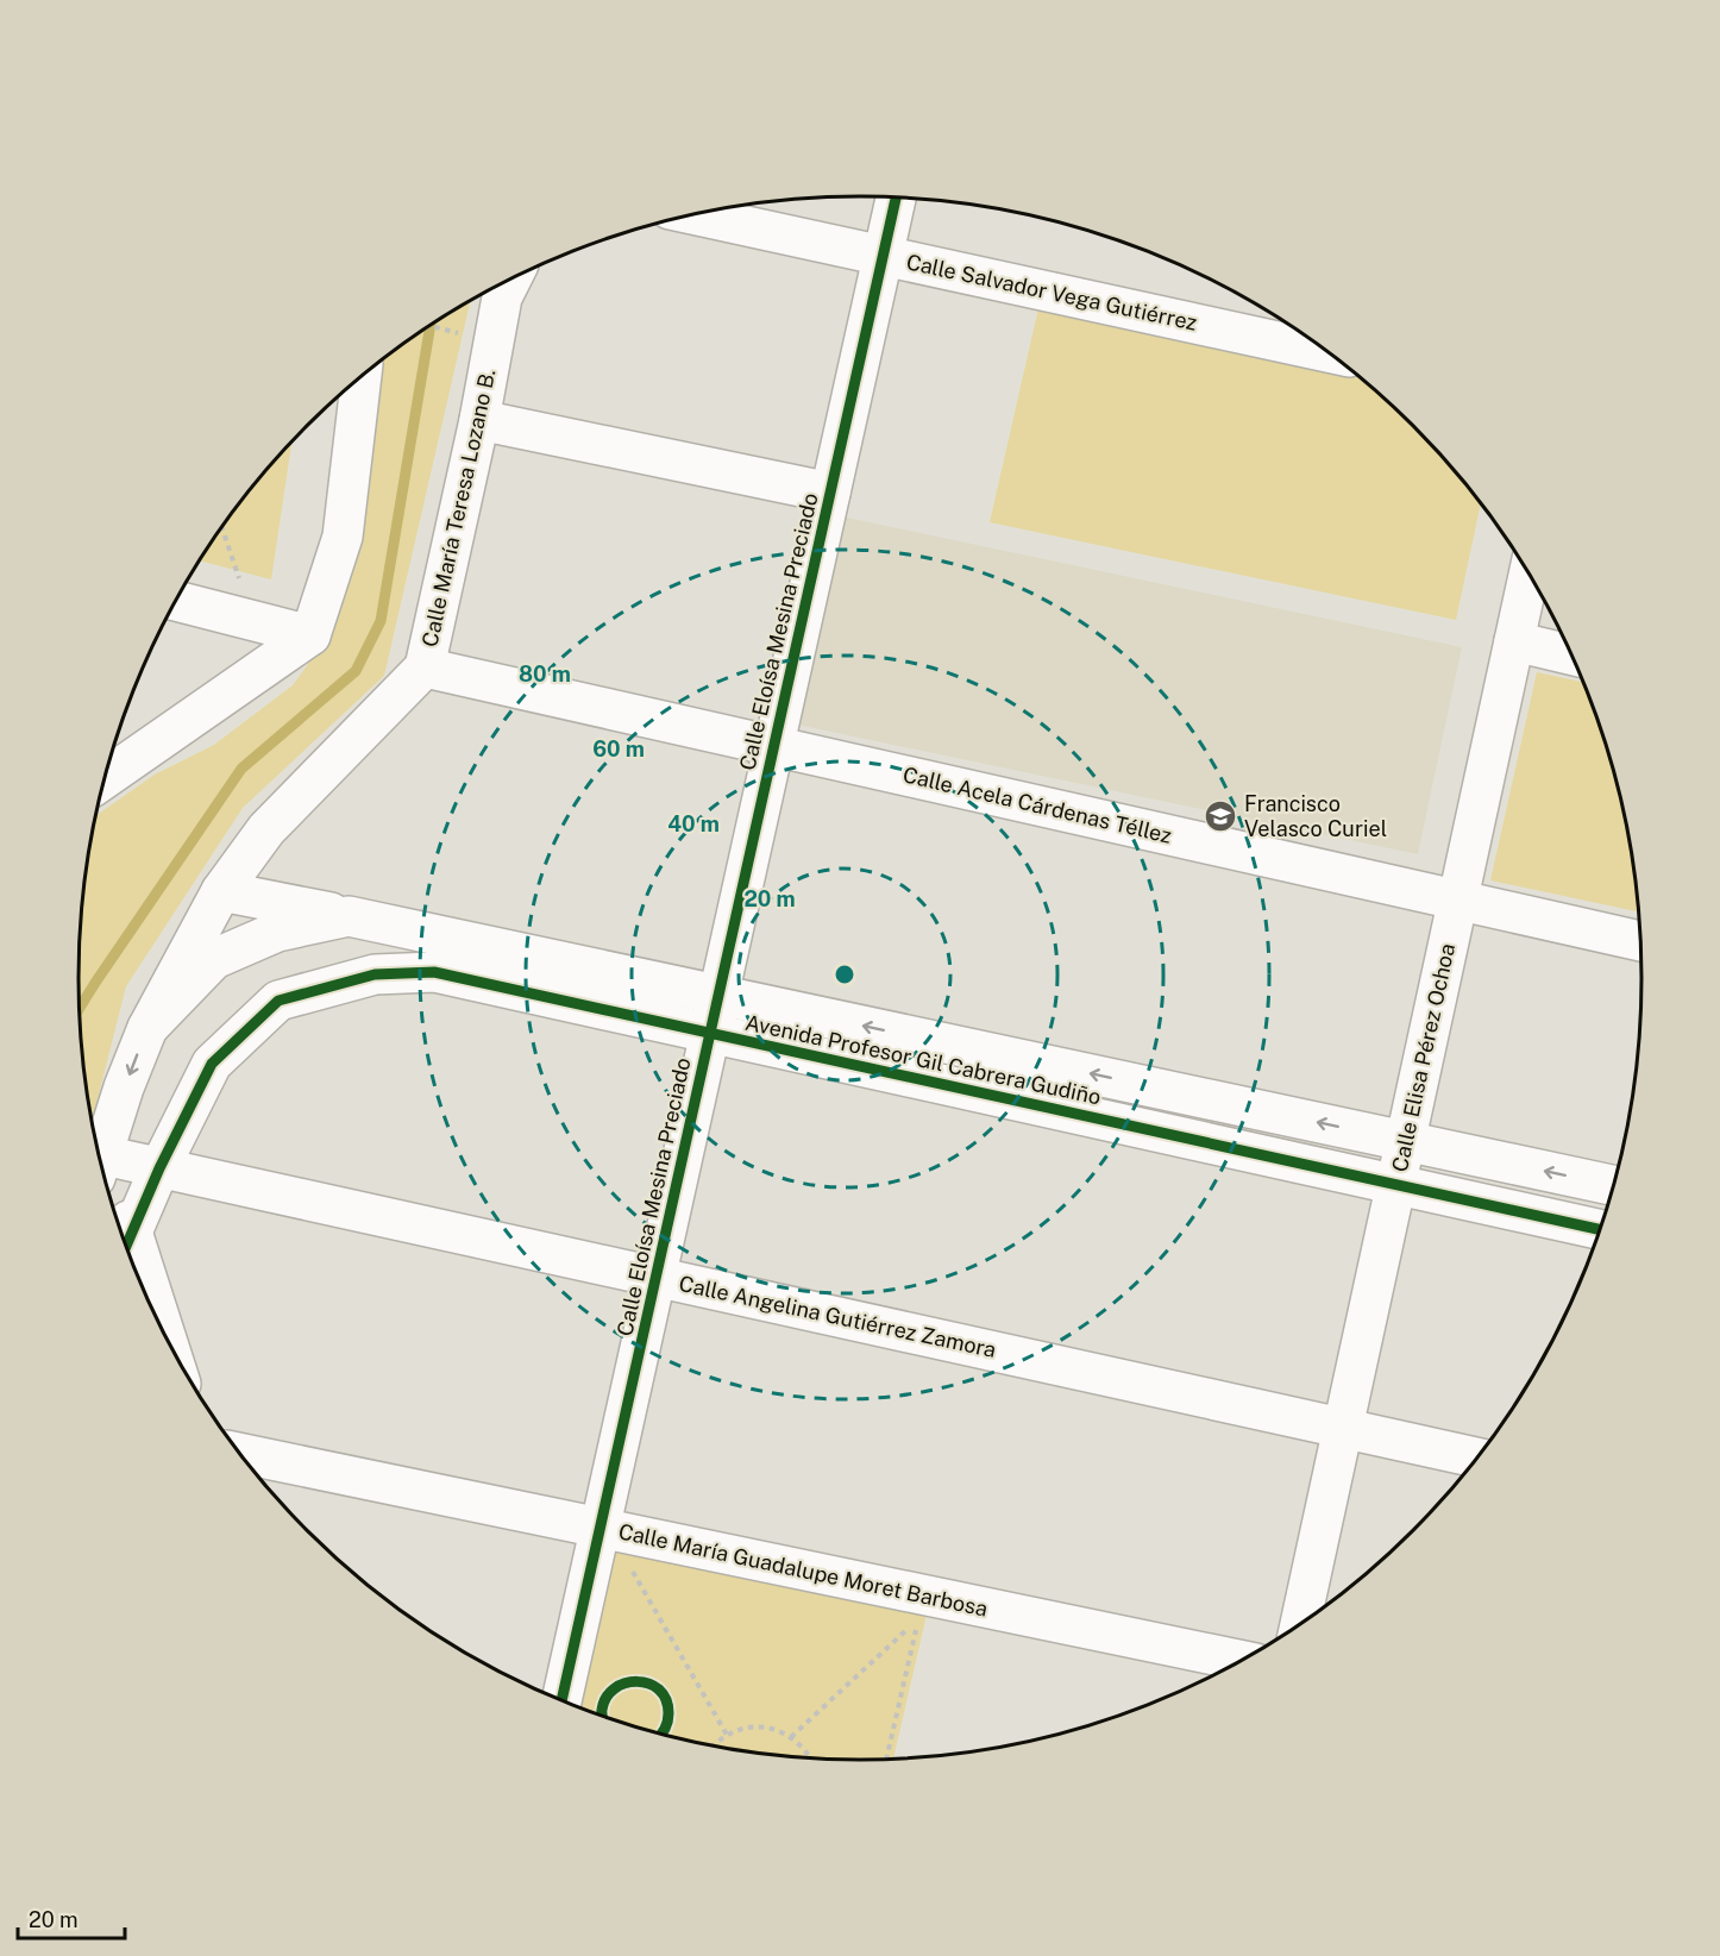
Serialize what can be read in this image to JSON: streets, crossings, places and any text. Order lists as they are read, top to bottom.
{
  "streets": {
    "street": [
      "Calle Salvador Vega Gutiérrez",
      "Calle María Teresa Lozano B.",
      "Calle Eloísa Mesina Preciado",
      "Calle Acela Cárdenas Téllez",
      "Calle Elisa Pérez Ochoa",
      "Avenida Profesor Gil Cabrera Gudiño",
      "Calle Angelina Gutiérrez Zamora",
      "Calle María Guadalupe Moret Barbosa"
    ]
  },
  "crossings": [
    ["Calle Salvador Vega Gutiérrez", "Calle Eloísa Mesina Preciado"],
    ["Calle María Teresa Lozano B.", "Calle Acela Cárdenas Téllez"],
    ["Calle María Teresa Lozano B.", "Avenida Profesor Gil Cabrera Gudiño"],
    ["Calle Eloísa Mesina Preciado", "Calle Acela Cárdenas Téllez"],
    ["Calle Eloísa Mesina Preciado", "Avenida Profesor Gil Cabrera Gudiño"],
    ["Calle Eloísa Mesina Preciado", "Calle Angelina Gutiérrez Zamora"],
    ["Calle Eloísa Mesina Preciado", "Calle María Guadalupe Moret Barbosa"],
    ["Calle Acela Cárdenas Téllez", "Calle Elisa Pérez Ochoa"],
    ["Calle Elisa Pérez Ochoa", "Avenida Profesor Gil Cabrera Gudiño"],
    ["Calle Elisa Pérez Ochoa", "Calle Angelina Gutiérrez Zamora"],
    ["Avenida Profesor Gil Cabrera Gudiño", "Calle Angelina Gutiérrez Zamora"]
  ],
  "places": {
    "school or university": ["Francisco Velasco Curiel"]
  },
  "scale_bar": "20 m",
  "rings": [
    "80 m",
    "60 m",
    "40 m",
    "20 m"
  ]
}
